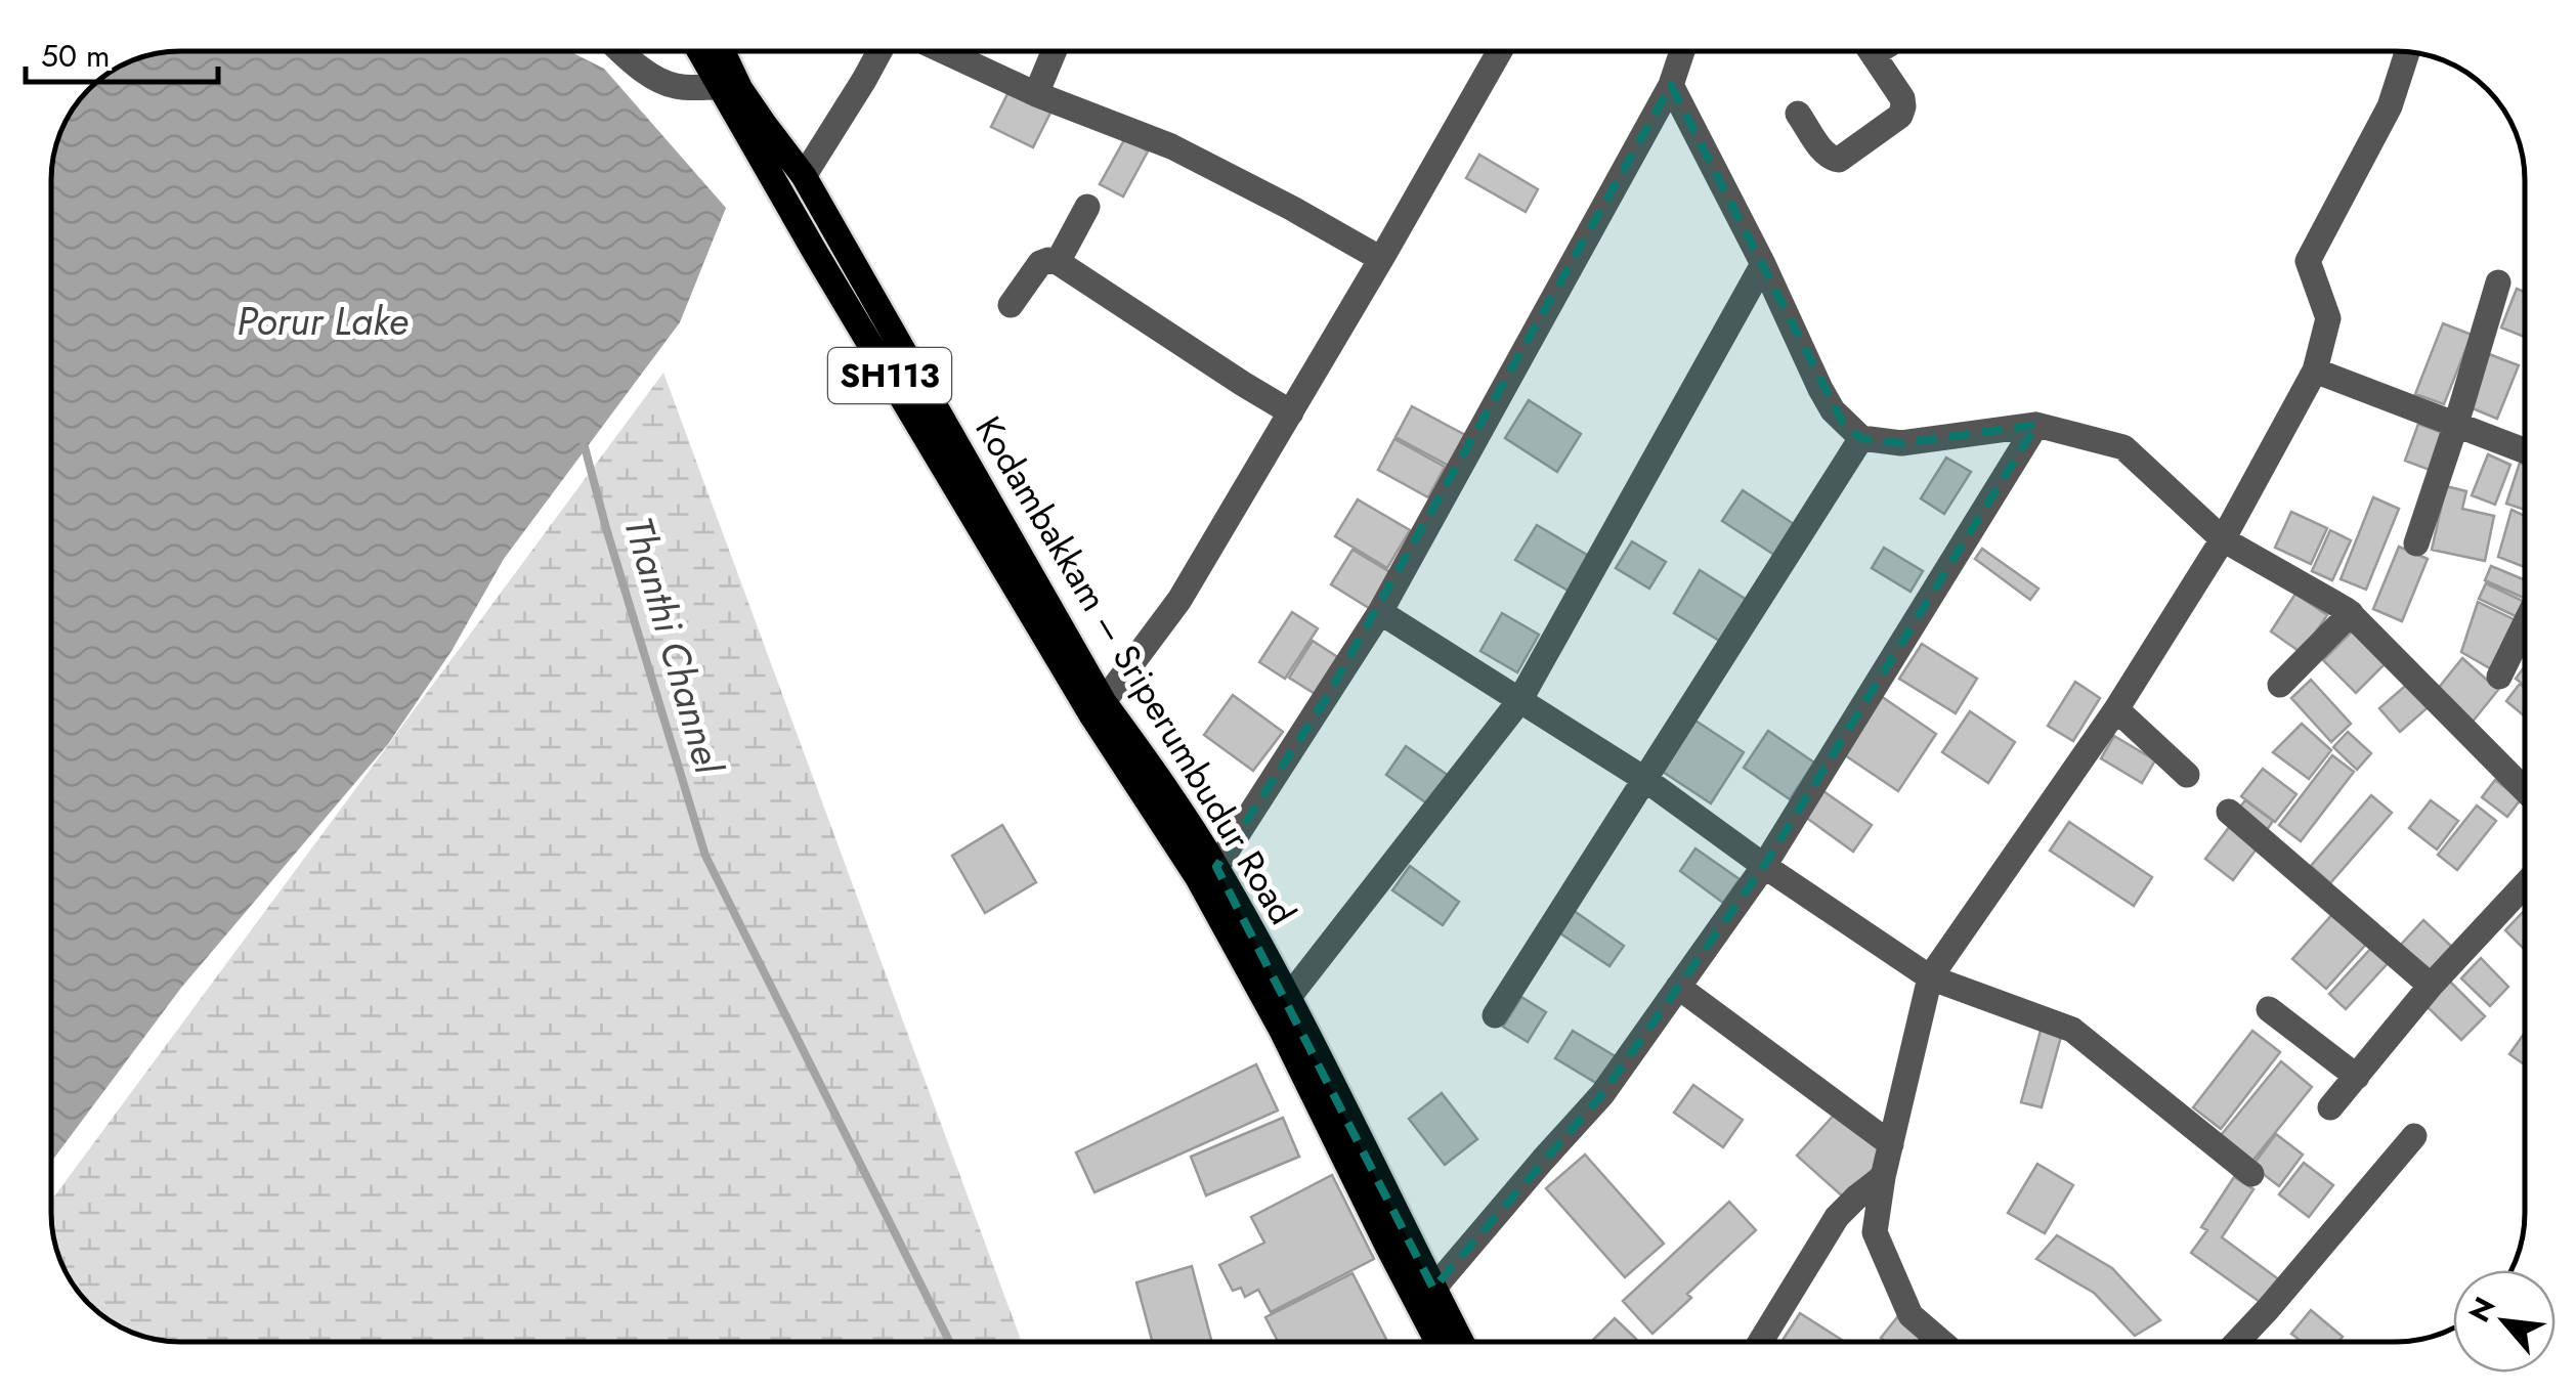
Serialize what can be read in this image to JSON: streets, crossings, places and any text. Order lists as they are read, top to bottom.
{
  "streets": {
    "main road": ["SH113", "Kodambakkam – Sriperumbudur Road"]
  },
  "water": ["Porur Lake", "Thanthi Channel"],
  "scale_bar": "50 m",
  "north": "top left"
}
